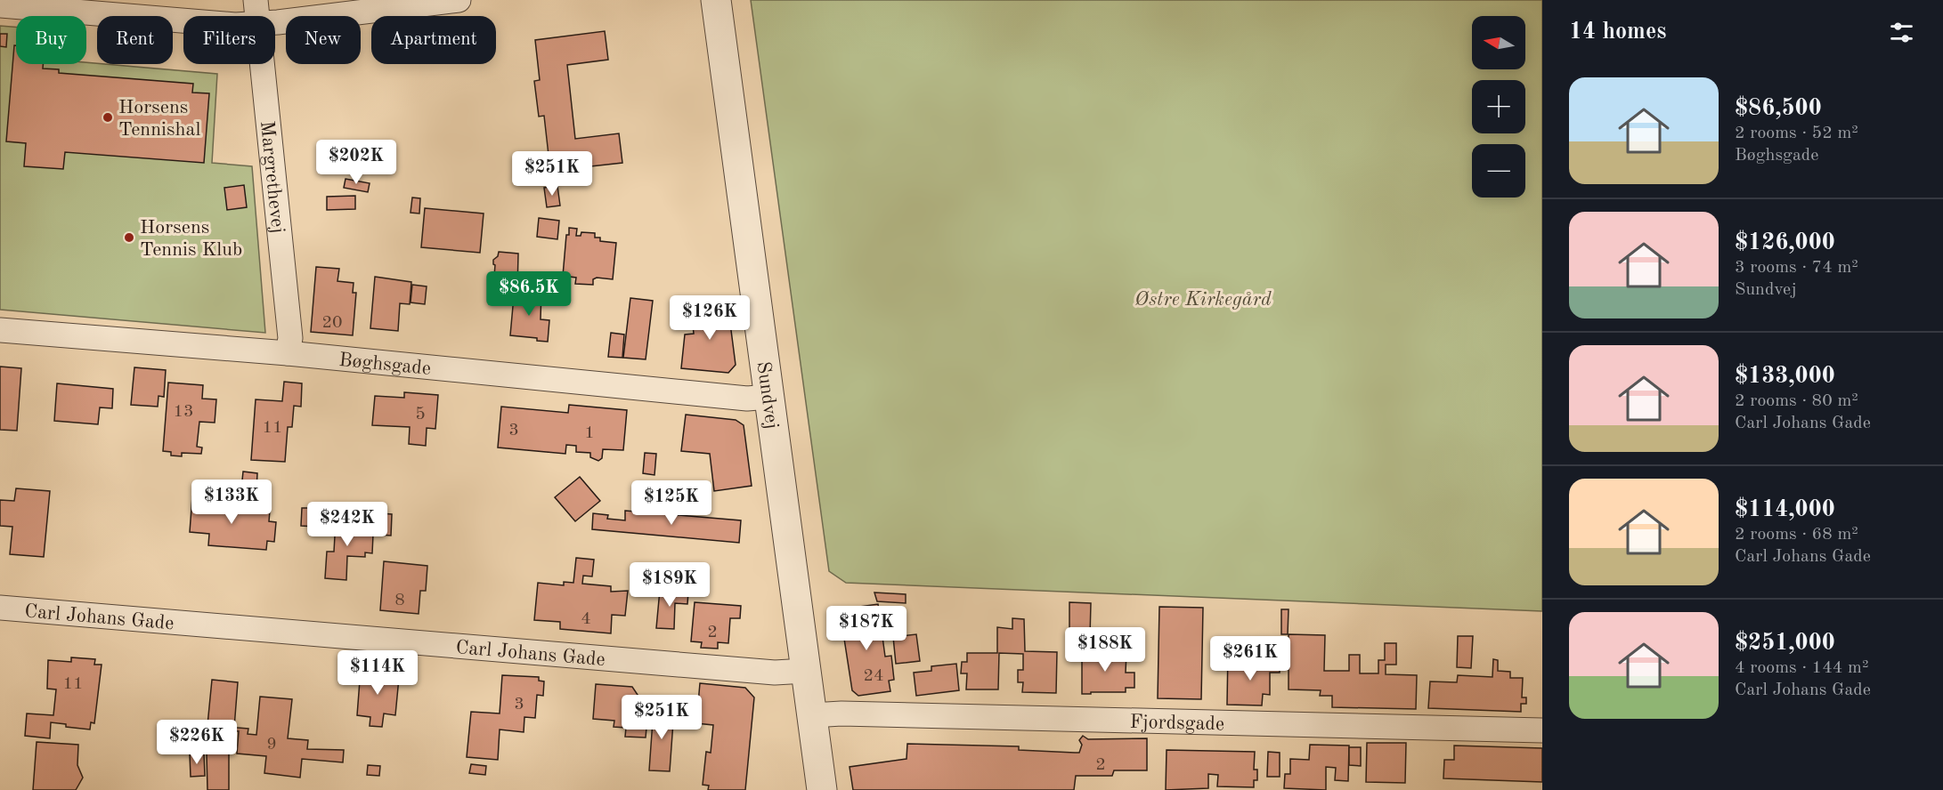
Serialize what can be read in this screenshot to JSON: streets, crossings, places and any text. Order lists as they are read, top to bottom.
{
  "streets": {
    "street": [
      "Margrethevej",
      "Bøghsgade",
      "Sundvej",
      "Carl Johans Gade",
      "Fjordsgade"
    ]
  },
  "crossings": [
    ["Margrethevej", "Bøghsgade"],
    ["Bøghsgade", "Sundvej"],
    ["Sundvej", "Carl Johans Gade"],
    ["Sundvej", "Fjordsgade"]
  ],
  "parks": ["Østre Kirkegård"],
  "places": ["Horsens Tennishal", "Horsens Tennis Klub"],
  "house_numbers": [
    "20",
    "13",
    "5",
    "11",
    "3",
    "1",
    "8",
    "4",
    "2",
    "24",
    "11",
    "3",
    "9",
    "2"
  ],
  "north": "left",
  "page": {
    "heading": "14 homes",
    "map_buttons": ["+", "−"],
    "chip": [
      "Buy",
      "Rent",
      "Filters",
      "New",
      "Apartment"
    ],
    "list": [
      {
        "name": "$86,500",
        "note": "2 rooms · 52 m² · Bøghsgade"
      },
      {
        "name": "$126,000",
        "note": "3 rooms · 74 m² · Sundvej"
      },
      {
        "name": "$133,000",
        "note": "2 rooms · 80 m² · Carl Johans Gade"
      },
      {
        "name": "$114,000",
        "note": "2 rooms · 68 m² · Carl Johans Gade"
      },
      {
        "name": "$251,000",
        "note": "4 rooms · 144 m² · Carl Johans Gade"
      }
    ],
    "price": [
      "$202K",
      "$251K",
      "$86.5K",
      "$126K",
      "$133K",
      "$125K",
      "$242K",
      "$189K",
      "$187K",
      "$188K",
      "$261K",
      "$114K",
      "$251K",
      "$226K"
    ]
  }
}
